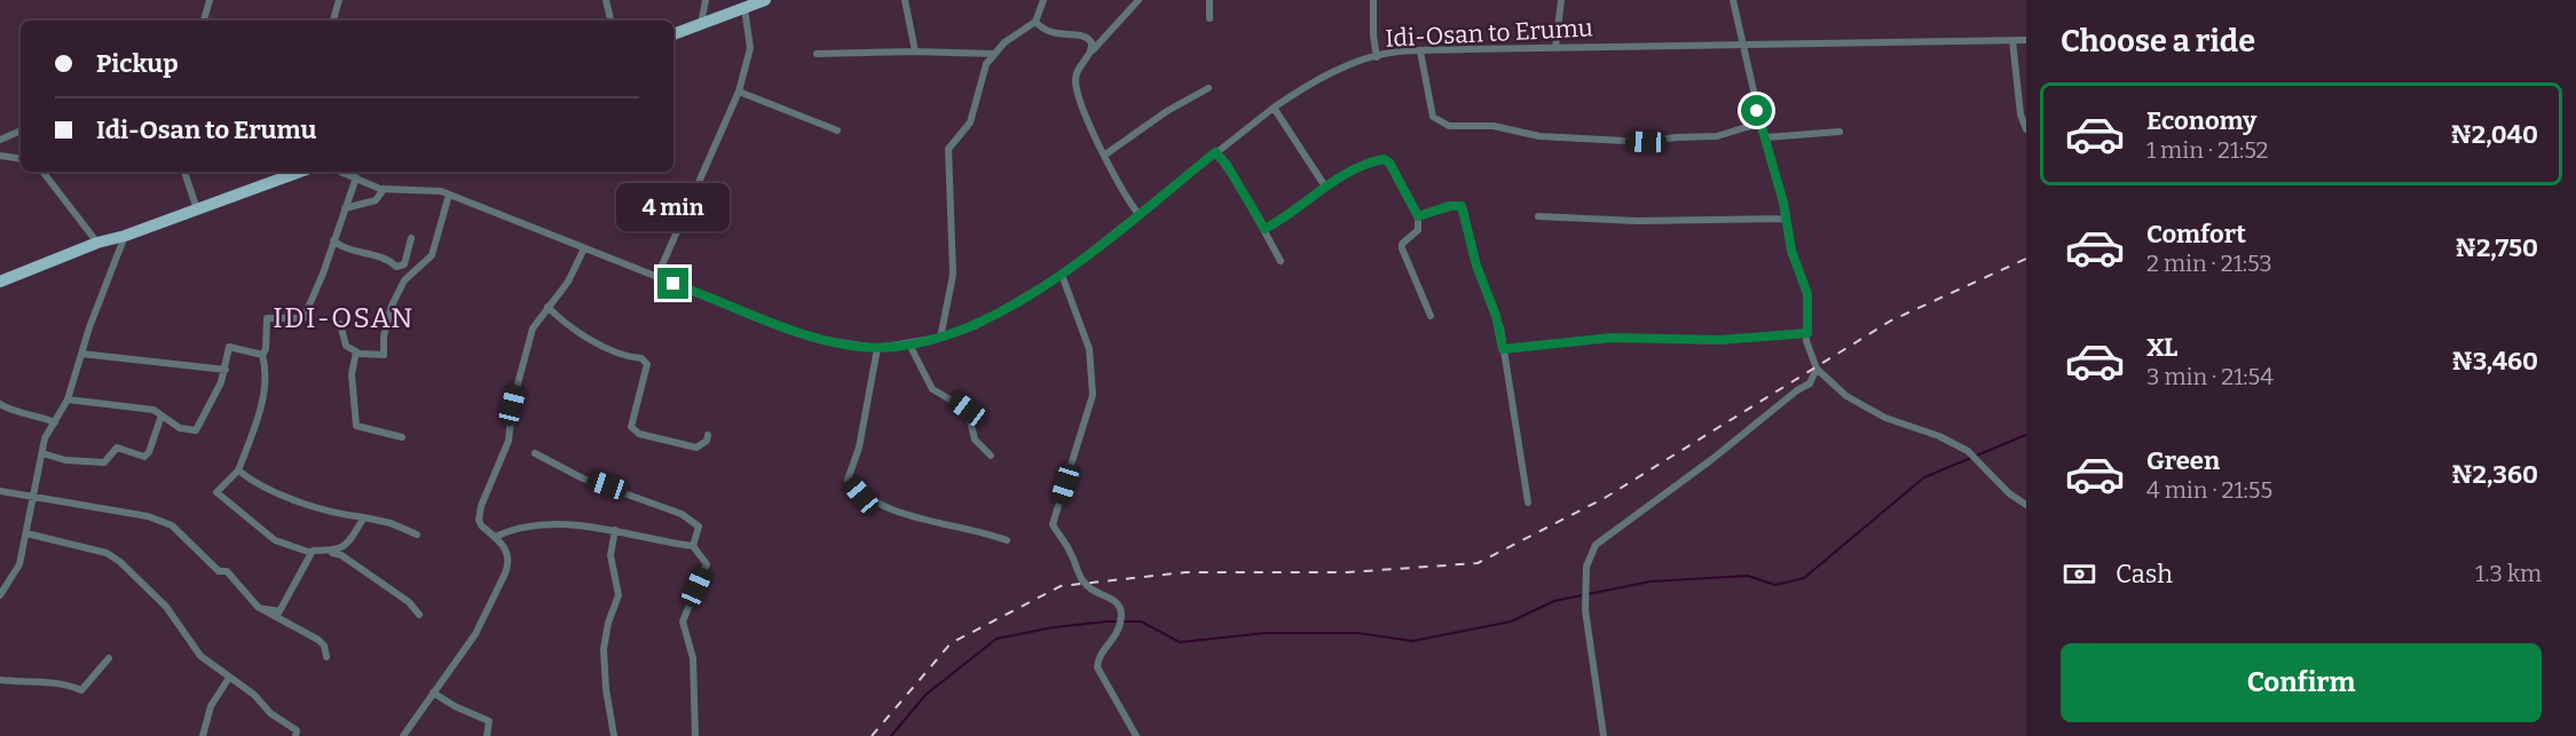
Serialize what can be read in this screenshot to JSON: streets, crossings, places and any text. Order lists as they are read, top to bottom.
{
  "streets": {
    "street": ["Idi-Osan to Erumu"]
  },
  "districts": ["IDI-OSAN"],
  "page": {
    "heading": "Choose a ride",
    "banner": ["Pickup", "Idi-Osan to Erumu"],
    "list": [
      {
        "name": "Economy",
        "note": "1 min · 21:52",
        "value": "₦2,040"
      },
      {
        "name": "Comfort",
        "note": "2 min · 21:53",
        "value": "₦2,750"
      },
      {
        "name": "XL",
        "note": "3 min · 21:54",
        "value": "₦3,460"
      },
      {
        "name": "Green",
        "note": "4 min · 21:55",
        "value": "₦2,360"
      }
    ],
    "bubble": "4 min",
    "pay": ["Cash", "1.3 km"],
    "buttons": "Confirm"
  }
}
